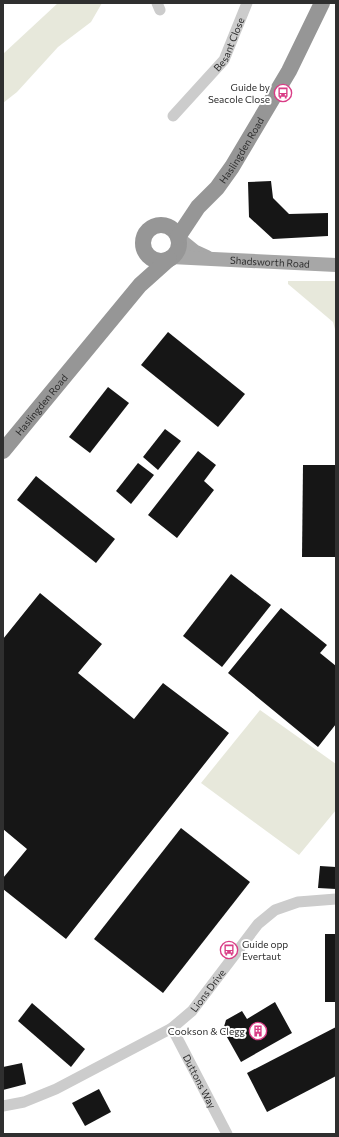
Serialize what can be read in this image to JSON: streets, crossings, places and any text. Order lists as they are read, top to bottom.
{
  "streets": {
    "highway": ["Haslingden Road"],
    "main road": ["Shadsworth Road"],
    "street": ["Besant Close", "Lions Drive", "Duttons Way"]
  },
  "crossings": [
    ["Haslingden Road", "Shadsworth Road"],
    ["Lions Drive", "Duttons Way"]
  ],
  "places": {
    "bus stop": ["Guide by Seacole Close", "Guide opp Evertaut"],
    "building": ["Cookson & Clegg"]
  }
}
